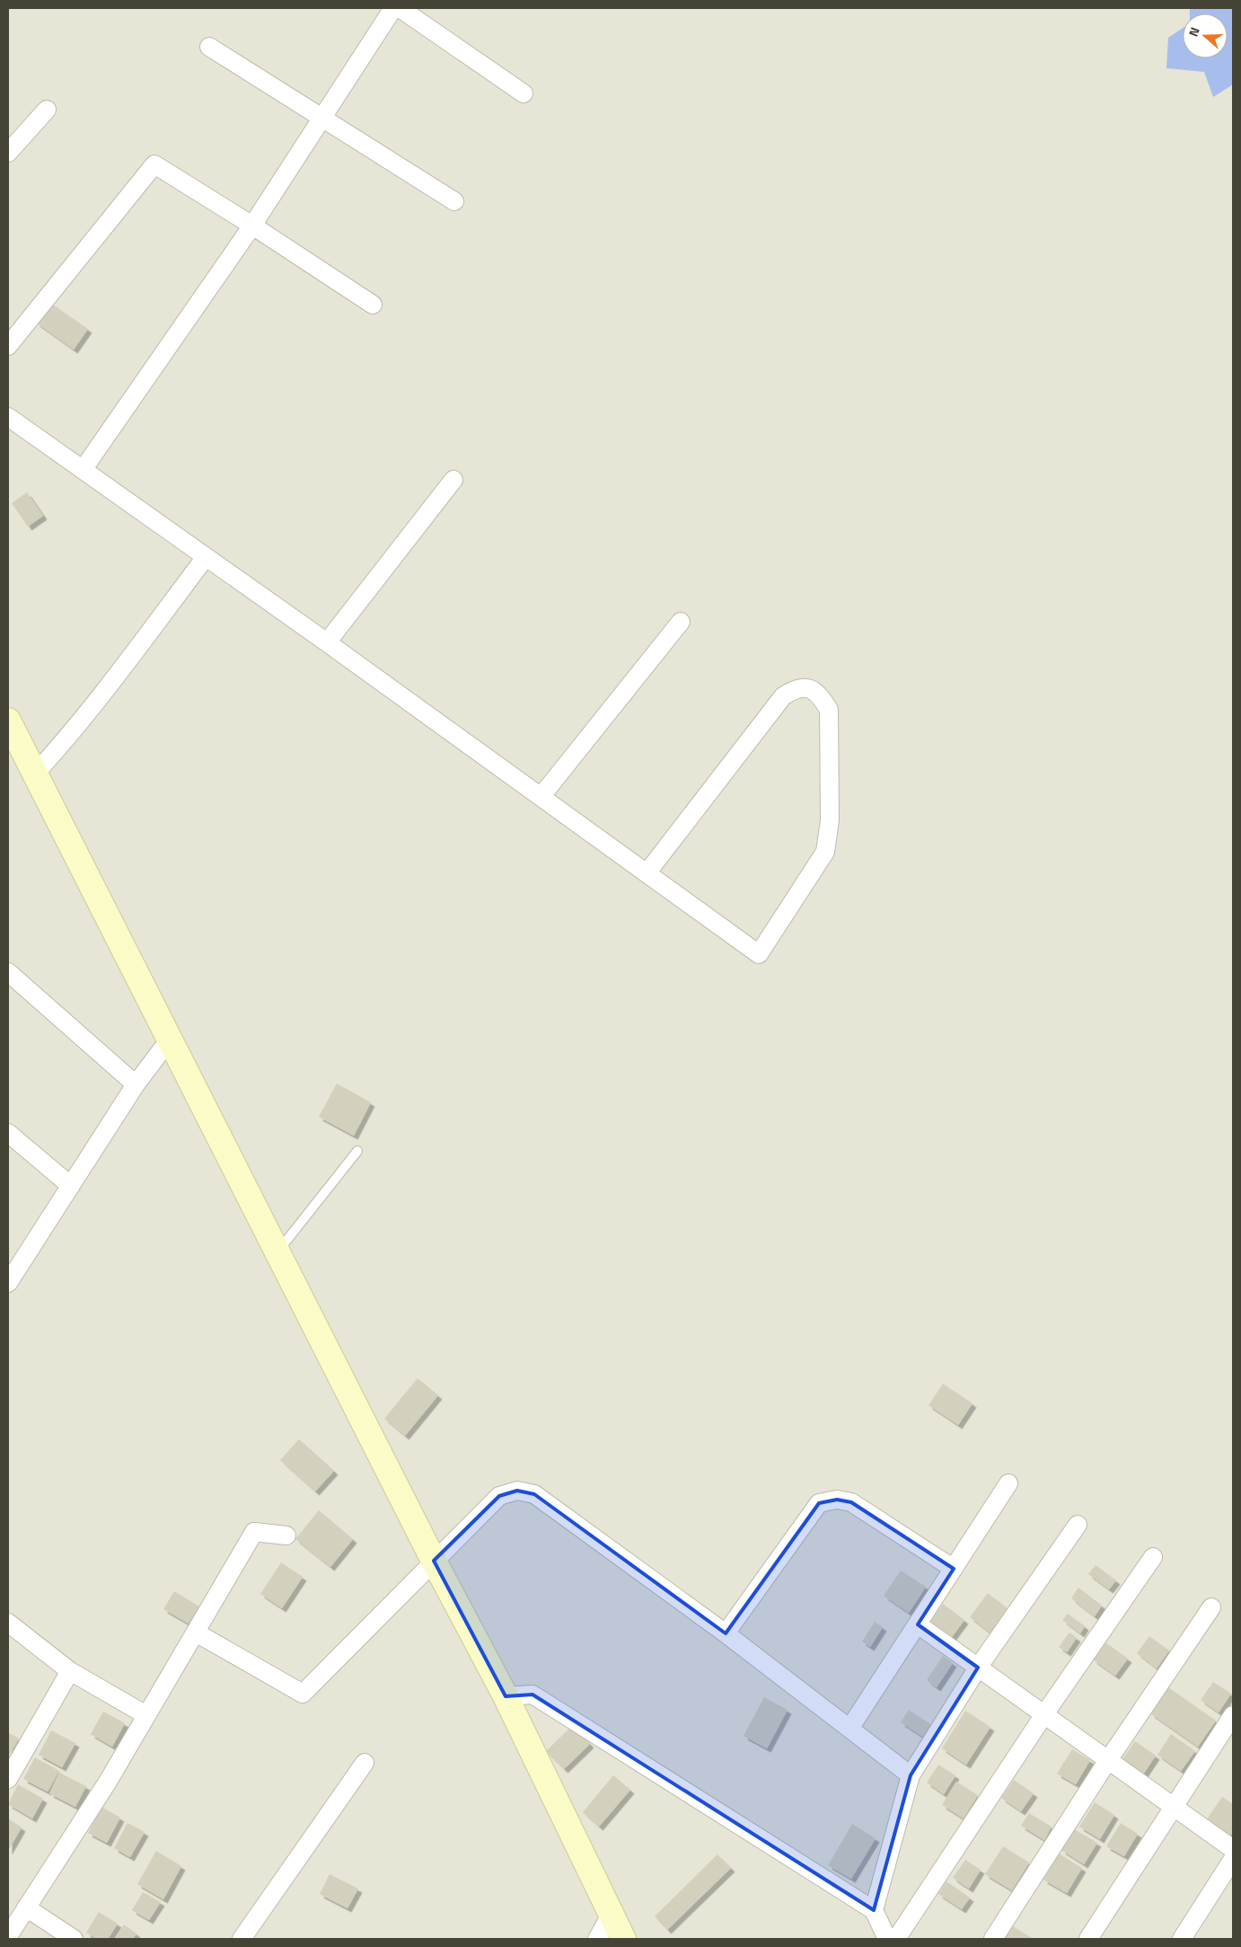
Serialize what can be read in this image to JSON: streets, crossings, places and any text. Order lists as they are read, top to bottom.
{
  "north": "left"
}
